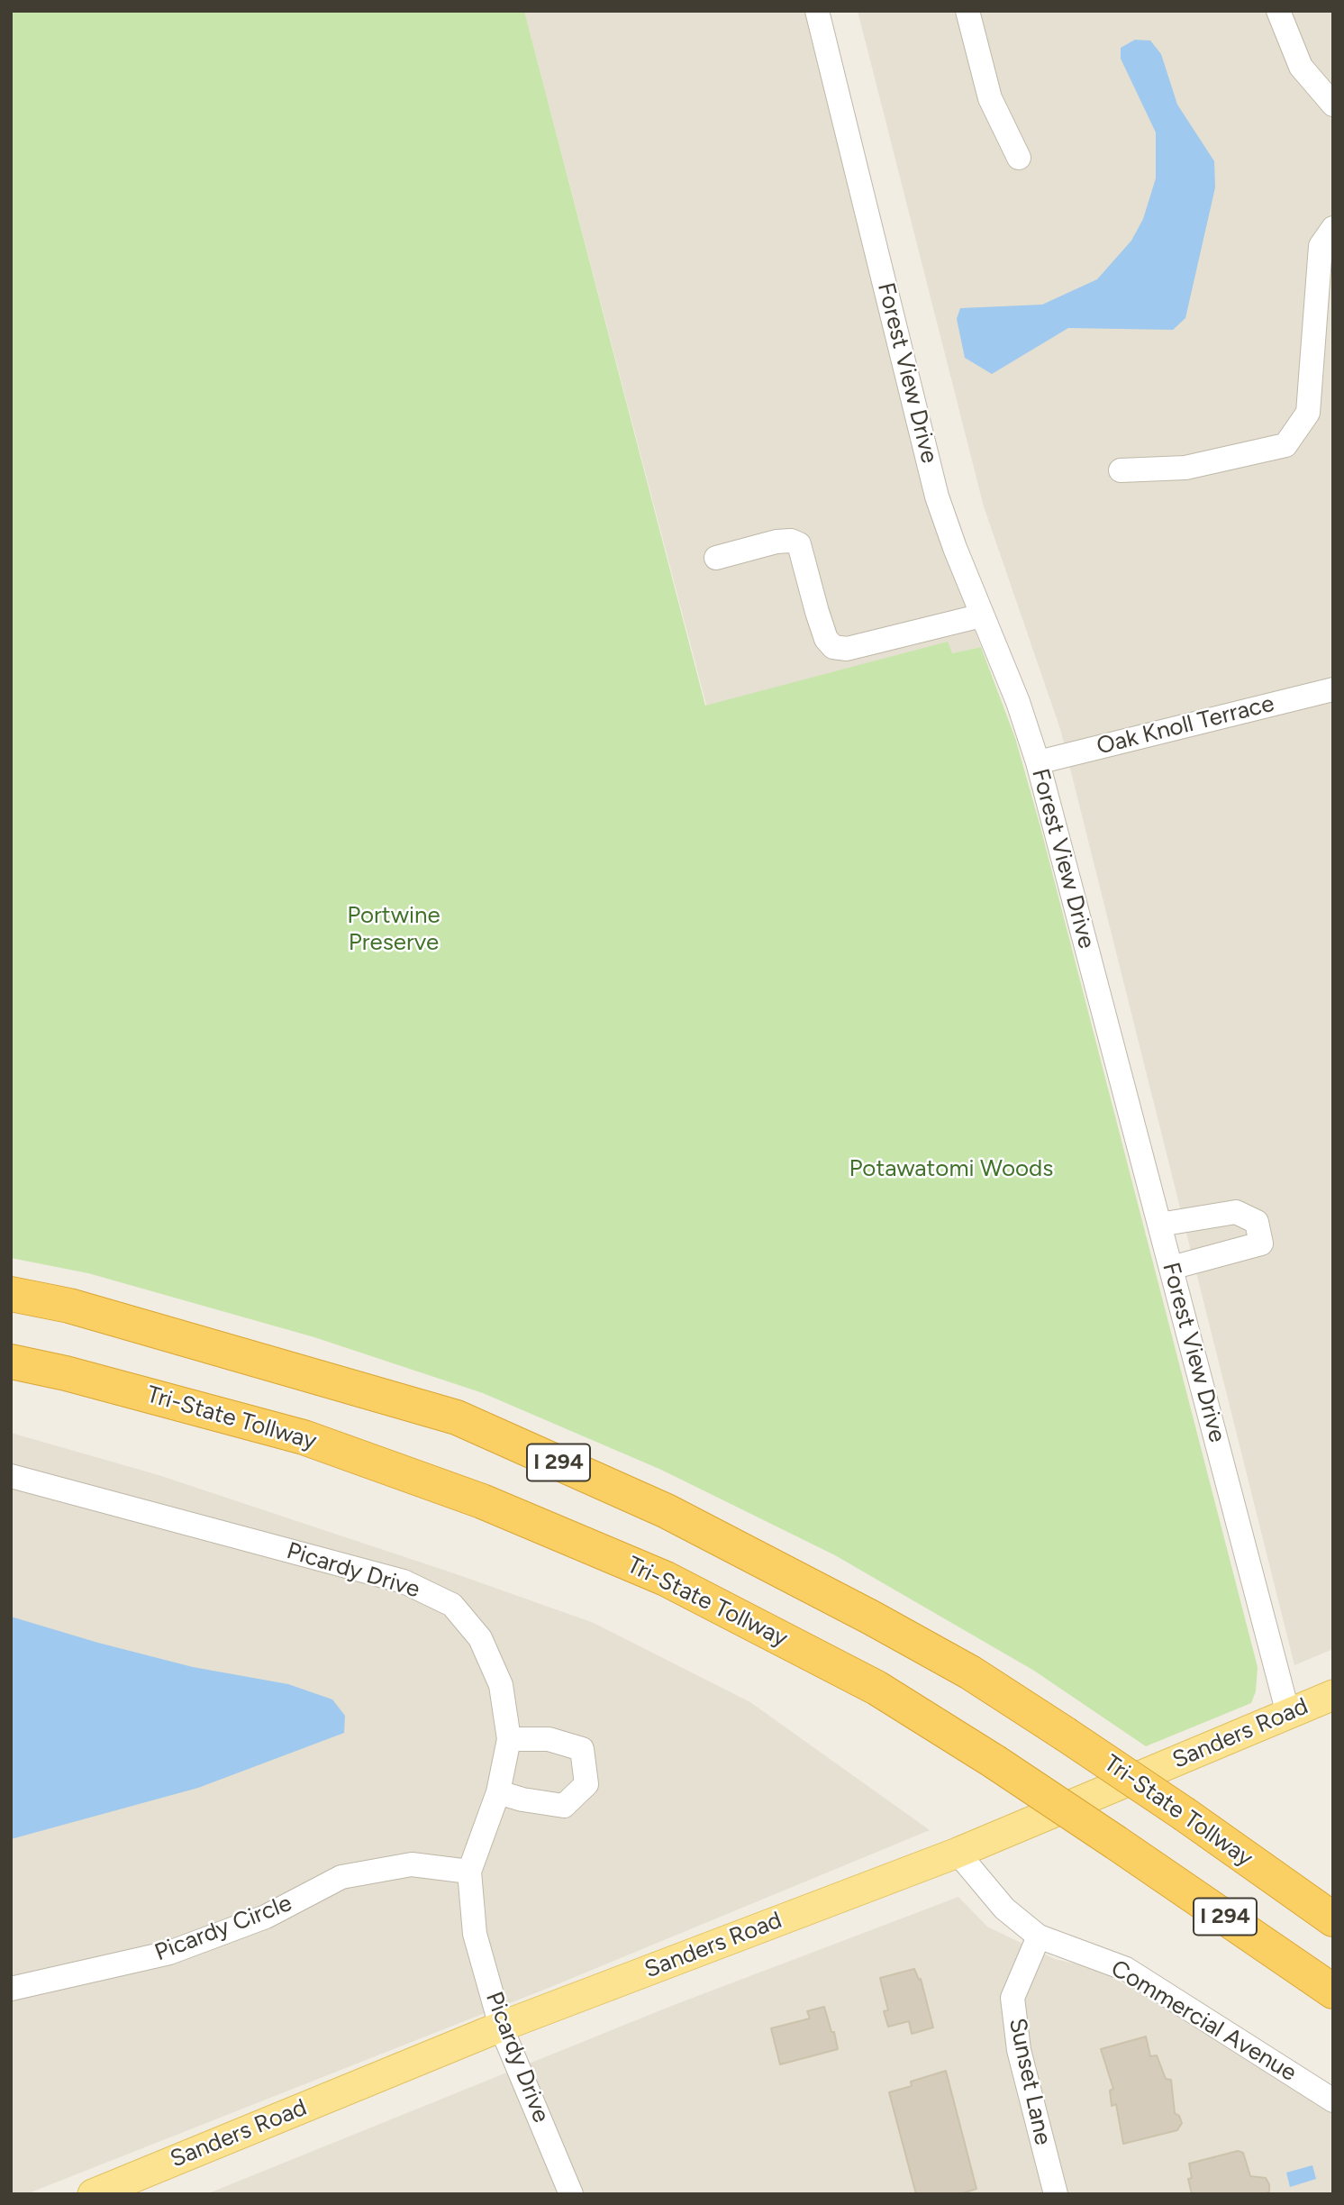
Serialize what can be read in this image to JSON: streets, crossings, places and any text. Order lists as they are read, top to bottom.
{
  "streets": {
    "highway": ["Tri-State Tollway", "I 294"],
    "main road": ["Sanders Road"],
    "street": [
      "Forest View Drive",
      "Oak Knoll Terrace",
      "Picardy Drive",
      "Picardy Circle",
      "Commercial Avenue",
      "Sunset Lane"
    ]
  },
  "crossings": [
    ["Forest View Drive", "Oak Knoll Terrace"],
    ["Forest View Drive", "Sanders Road"],
    ["Picardy Drive", "Sanders Road"],
    ["Picardy Drive", "Picardy Circle"],
    ["Sanders Road", "Commercial Avenue"],
    ["Commercial Avenue", "Sunset Lane"]
  ],
  "parks": ["Portwine Preserve", "Potawatomi Woods"]
}
